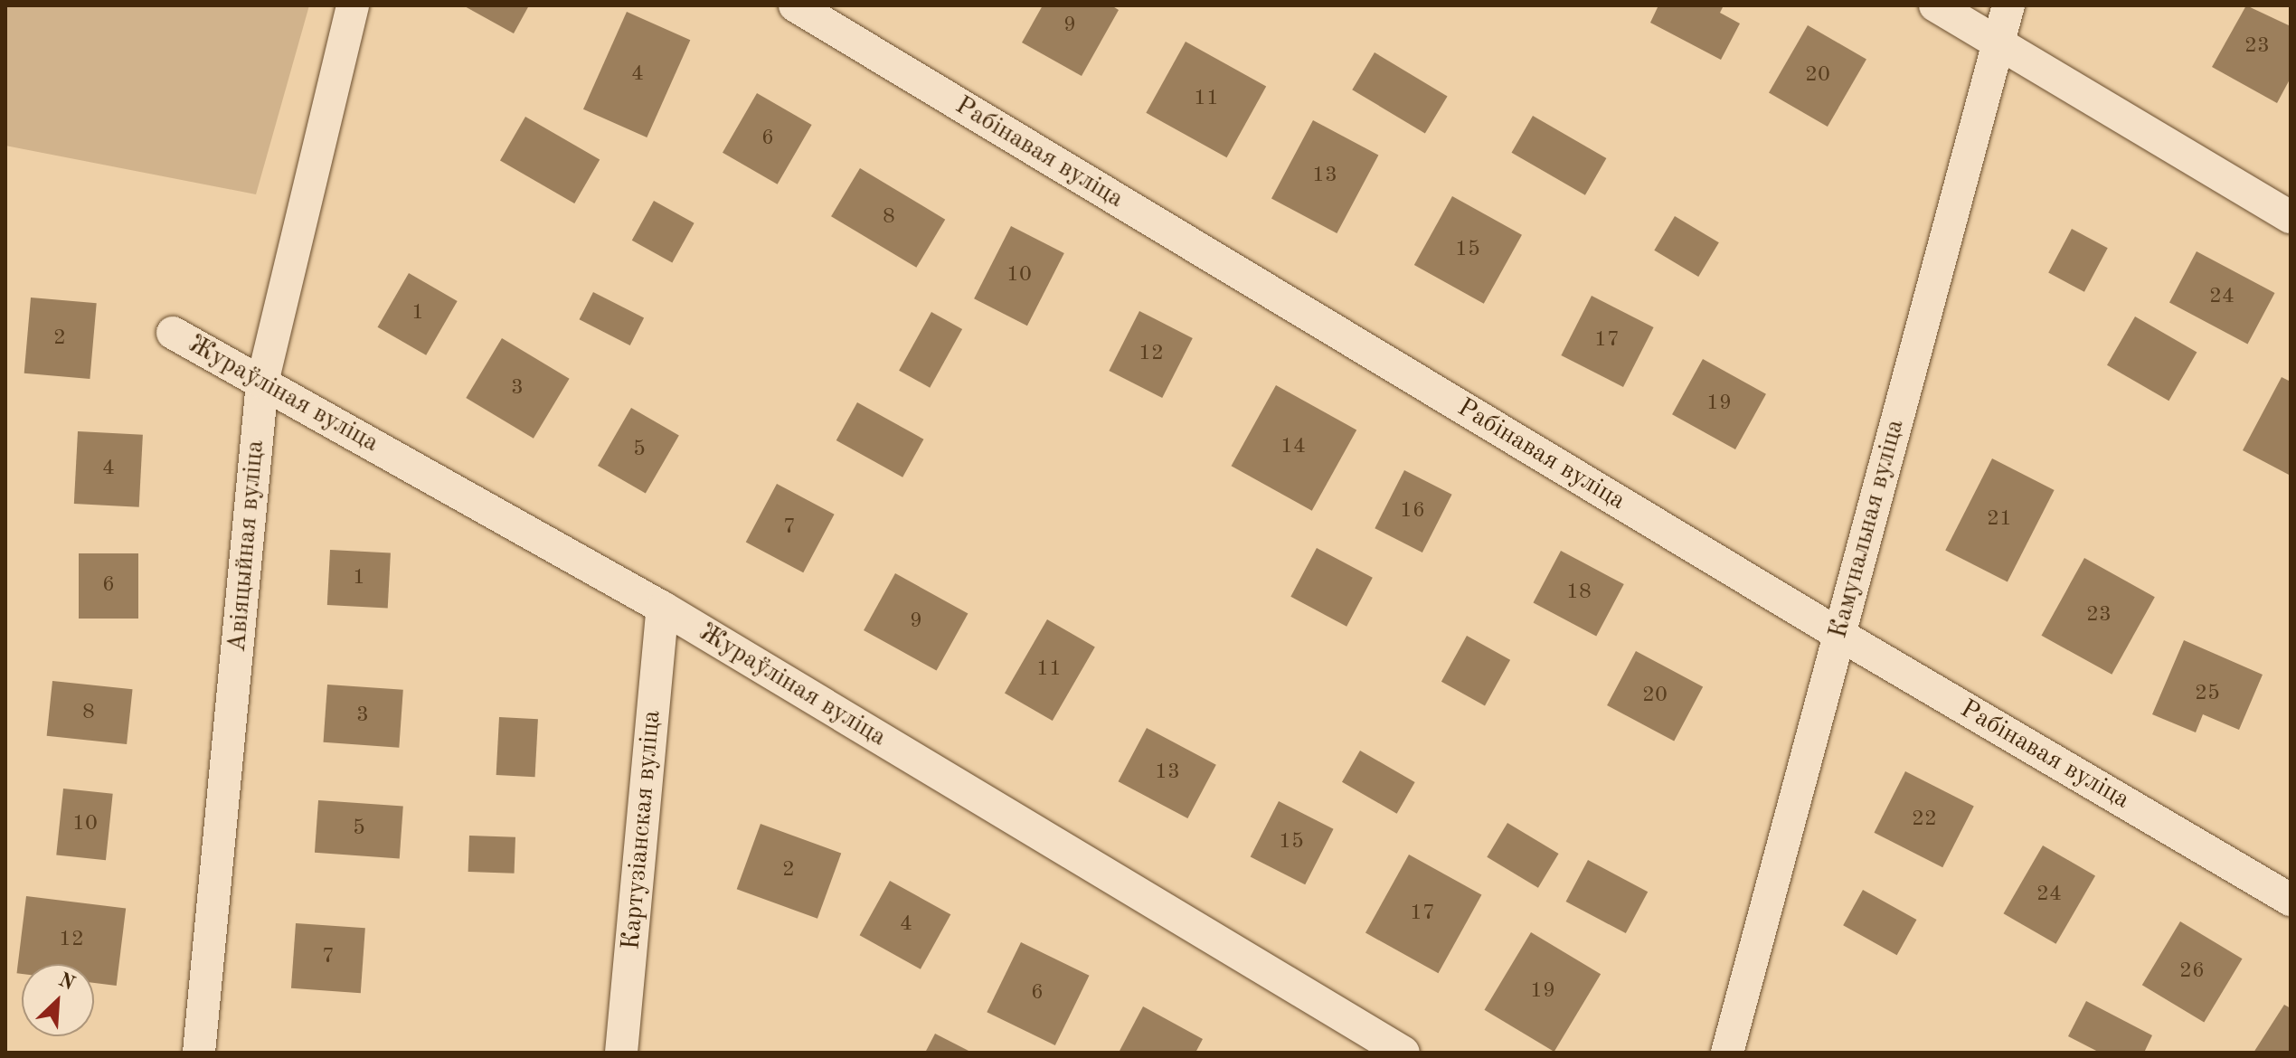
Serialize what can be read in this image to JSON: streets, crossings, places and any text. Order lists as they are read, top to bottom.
{
  "streets": {
    "street": [
      "Рабінавая вуліца",
      "Жураўліная вуліца",
      "Камунальная вуліца",
      "Авіяцыйная вуліца",
      "Картузіанская вуліца"
    ]
  },
  "crossings": [
    ["Рабінавая вуліца", "Камунальная вуліца"],
    ["Жураўліная вуліца", "Авіяцыйная вуліца"],
    ["Жураўліная вуліца", "Картузіанская вуліца"]
  ],
  "house_numbers": [
    "9",
    "23",
    "4",
    "20",
    "11",
    "6",
    "13",
    "8",
    "15",
    "10",
    "24",
    "1",
    "2",
    "17",
    "12",
    "3",
    "19",
    "14",
    "5",
    "4",
    "16",
    "21",
    "7",
    "1",
    "6",
    "18",
    "23",
    "9",
    "11",
    "25",
    "20",
    "8",
    "3",
    "13",
    "22",
    "10",
    "5",
    "15",
    "2",
    "24",
    "17",
    "4",
    "12",
    "7",
    "26",
    "19",
    "6"
  ],
  "north": "top right"
}
